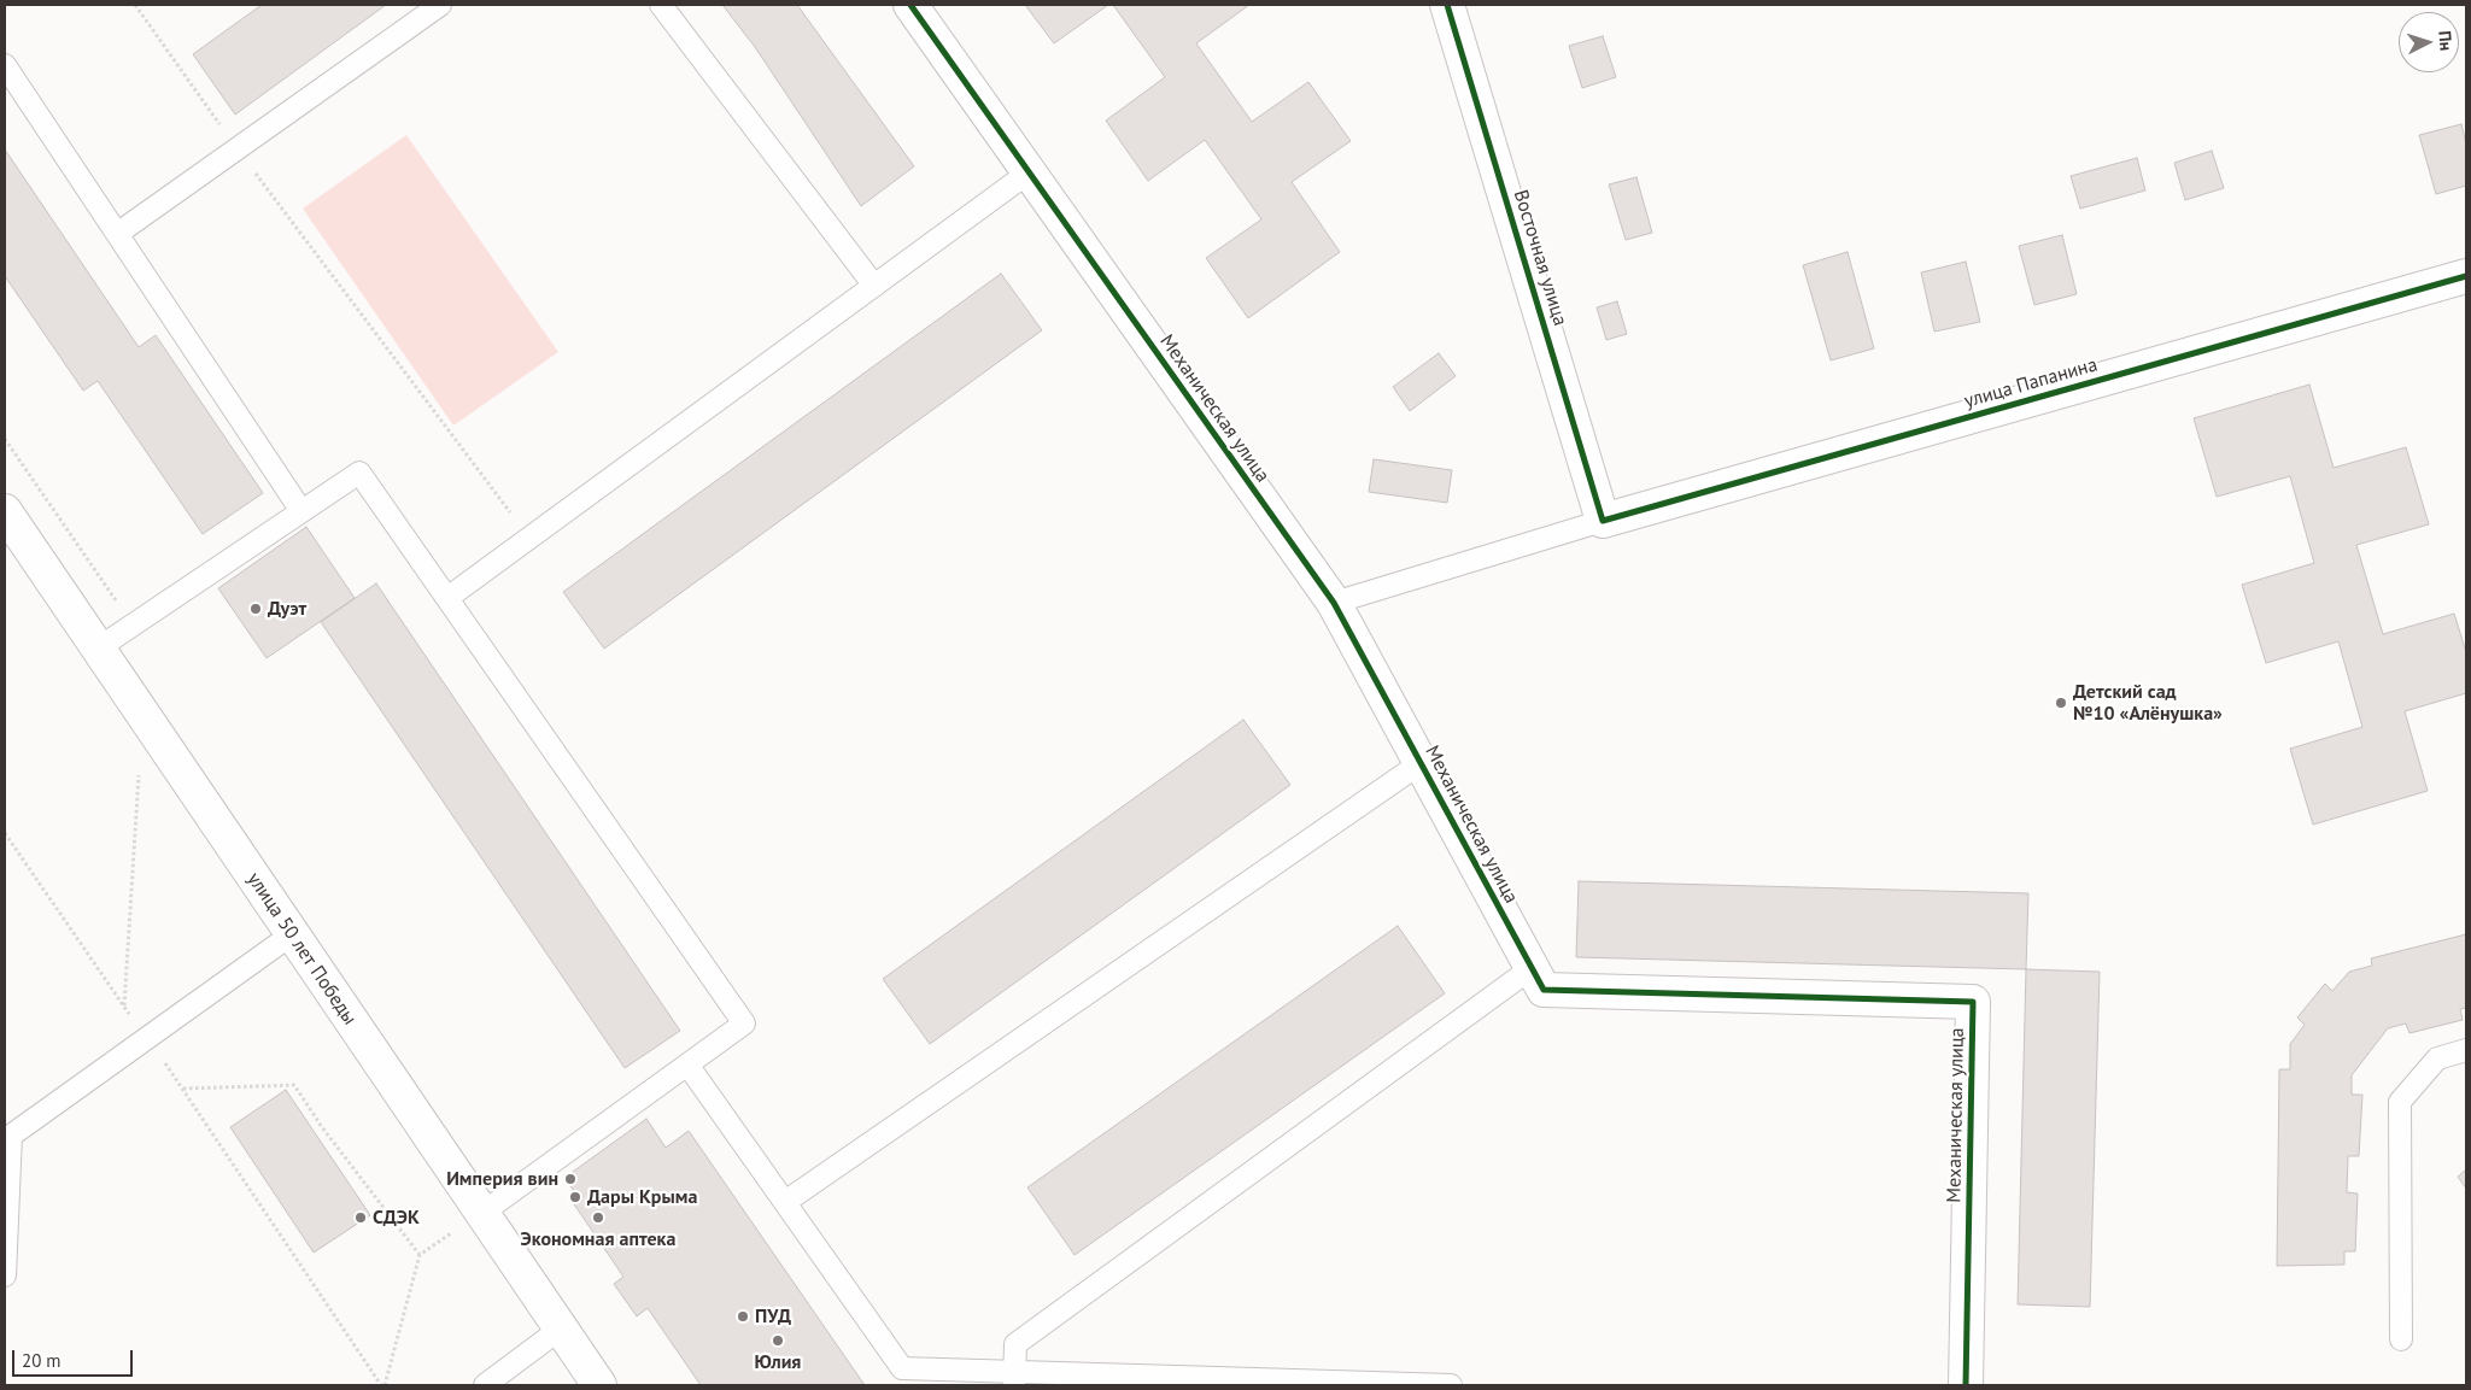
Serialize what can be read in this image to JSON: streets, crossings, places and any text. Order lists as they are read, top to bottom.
{
  "streets": {
    "street": [
      "Восточная улица",
      "улица Папанина",
      "Механическая улица",
      "улица 50 лет Победы"
    ]
  },
  "crossings": [
    ["Восточная улица", "улица Папанина"]
  ],
  "places": [
    "Дуэт",
    "Детский сад №10 «Алёнушка»",
    "Империя вин",
    "Дары Крыма",
    "СДЭК",
    "Экономная аптека",
    "ПУД",
    "Юлия"
  ],
  "scale_bar": "20 m",
  "north": "right"
}
